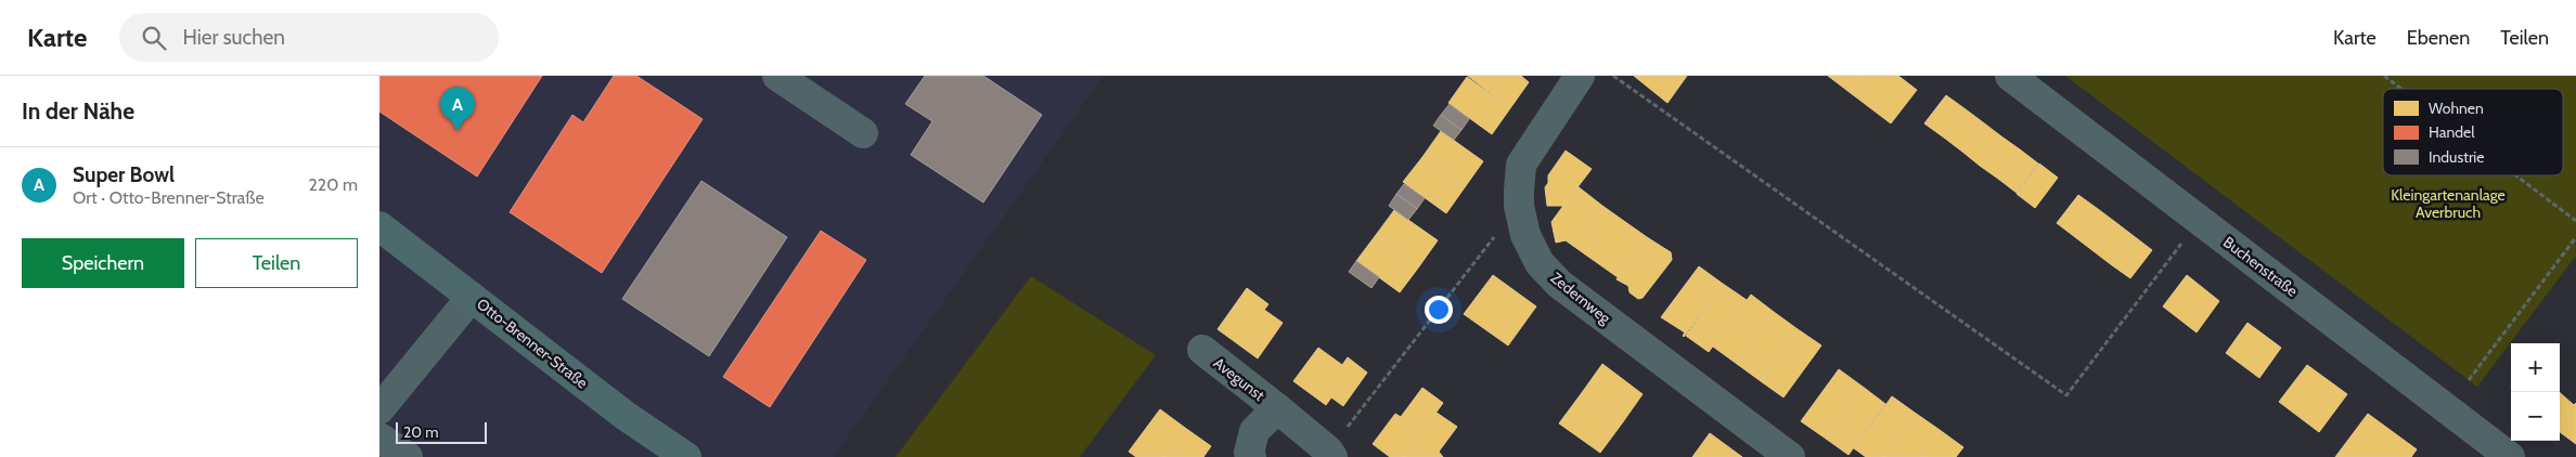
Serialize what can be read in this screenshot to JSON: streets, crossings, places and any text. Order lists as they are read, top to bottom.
{
  "streets": {
    "main road": ["Otto-Brenner-Straße"],
    "street": ["Buchenstraße", "Zedernweg", "Avegunst"]
  },
  "parks": ["Kleingartenanlage Averbruch"],
  "legend": ["Wohnen", "Handel", "Industrie"],
  "scale_bar": "20 m",
  "page": {
    "header": "Karte",
    "search": "Hier suchen",
    "nav": ["Karte", "Ebenen", "Teilen"],
    "heading": "In der Nähe",
    "pins": "A",
    "list": [
      {
        "mark": "A",
        "name": "Super Bowl",
        "note": "Ort · Otto-Brenner-Straße",
        "value": "220 m"
      }
    ],
    "buttons": ["Speichern", "Teilen"],
    "map_buttons": ["+", "−"],
    "scale": "20 m"
  }
}
